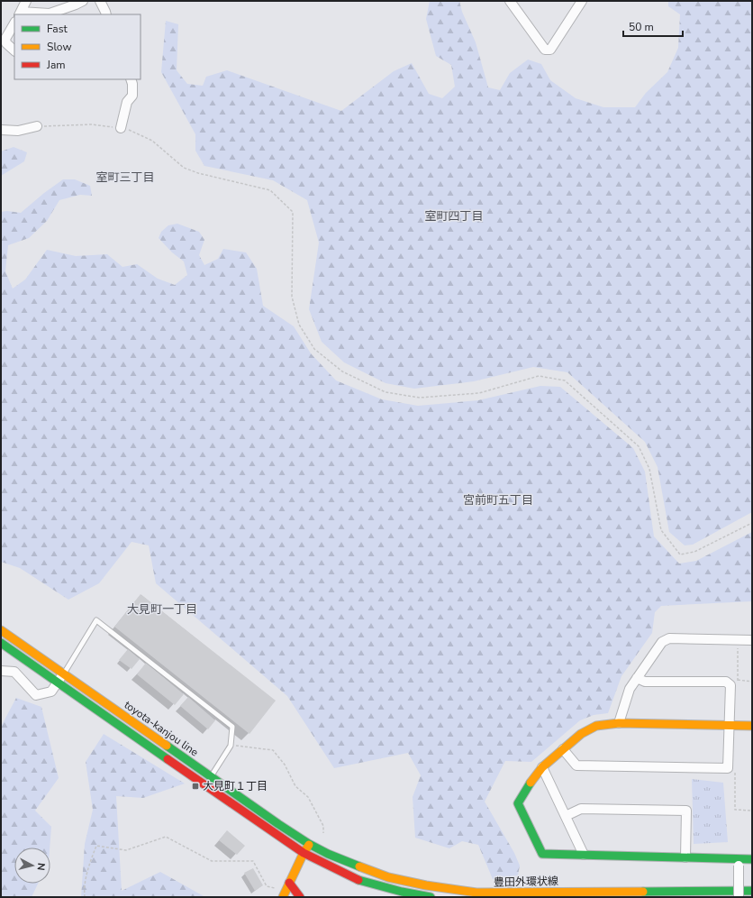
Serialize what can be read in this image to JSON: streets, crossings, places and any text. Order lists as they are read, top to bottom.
{
  "streets": {
    "street": ["toyota-kanjou line", "豊田外環状線"]
  },
  "crossings": [
    ["toyota-kanjou line", "豊田外環状線"]
  ],
  "districts": [
    "室町三丁目",
    "室町四丁目",
    "宮前町五丁目",
    "大見町一丁目"
  ],
  "places": {
    "transit": ["大見町１丁目"]
  },
  "legend": ["Fast", "Slow", "Jam"],
  "scale_bar": "50 m",
  "north": "right"
}
